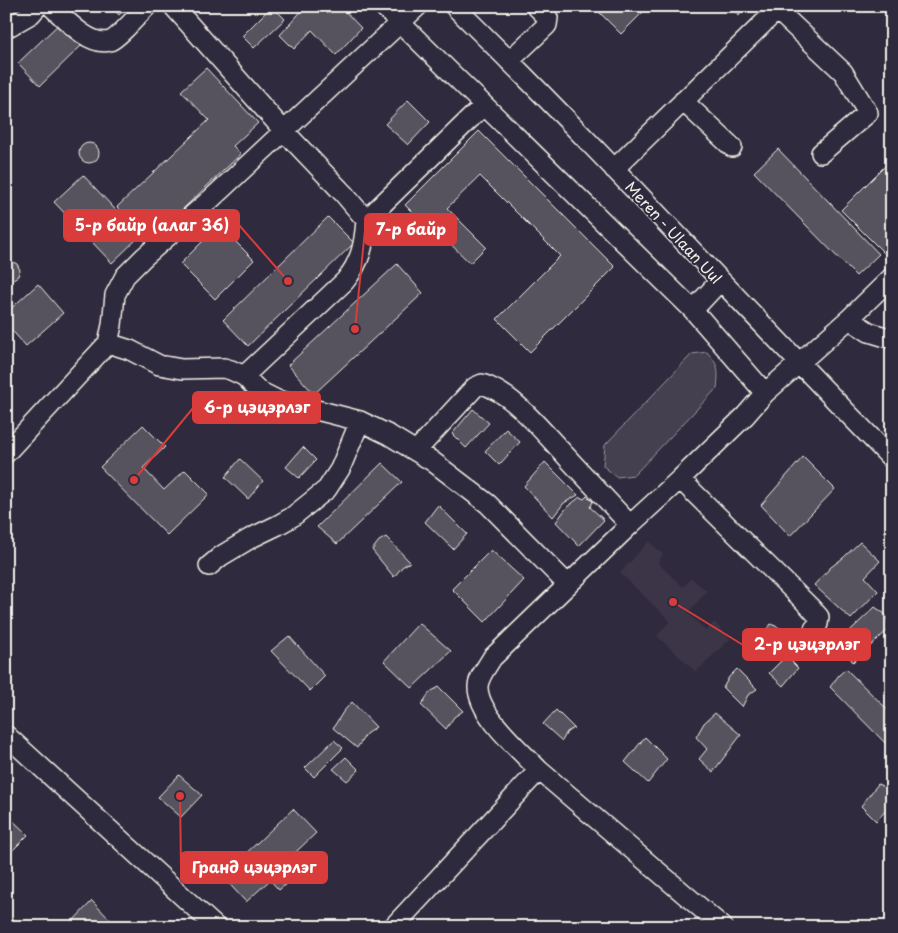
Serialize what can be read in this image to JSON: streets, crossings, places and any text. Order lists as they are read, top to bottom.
{
  "streets": {
    "street": ["Meren - Ulaan Uul"]
  },
  "places": [
    "5-р байр (алаг 36)",
    "7-р байр",
    "6-р цэцэрлэг",
    "2-р цэцэрлэг",
    "Гранд цэцэрлэг"
  ]
}
